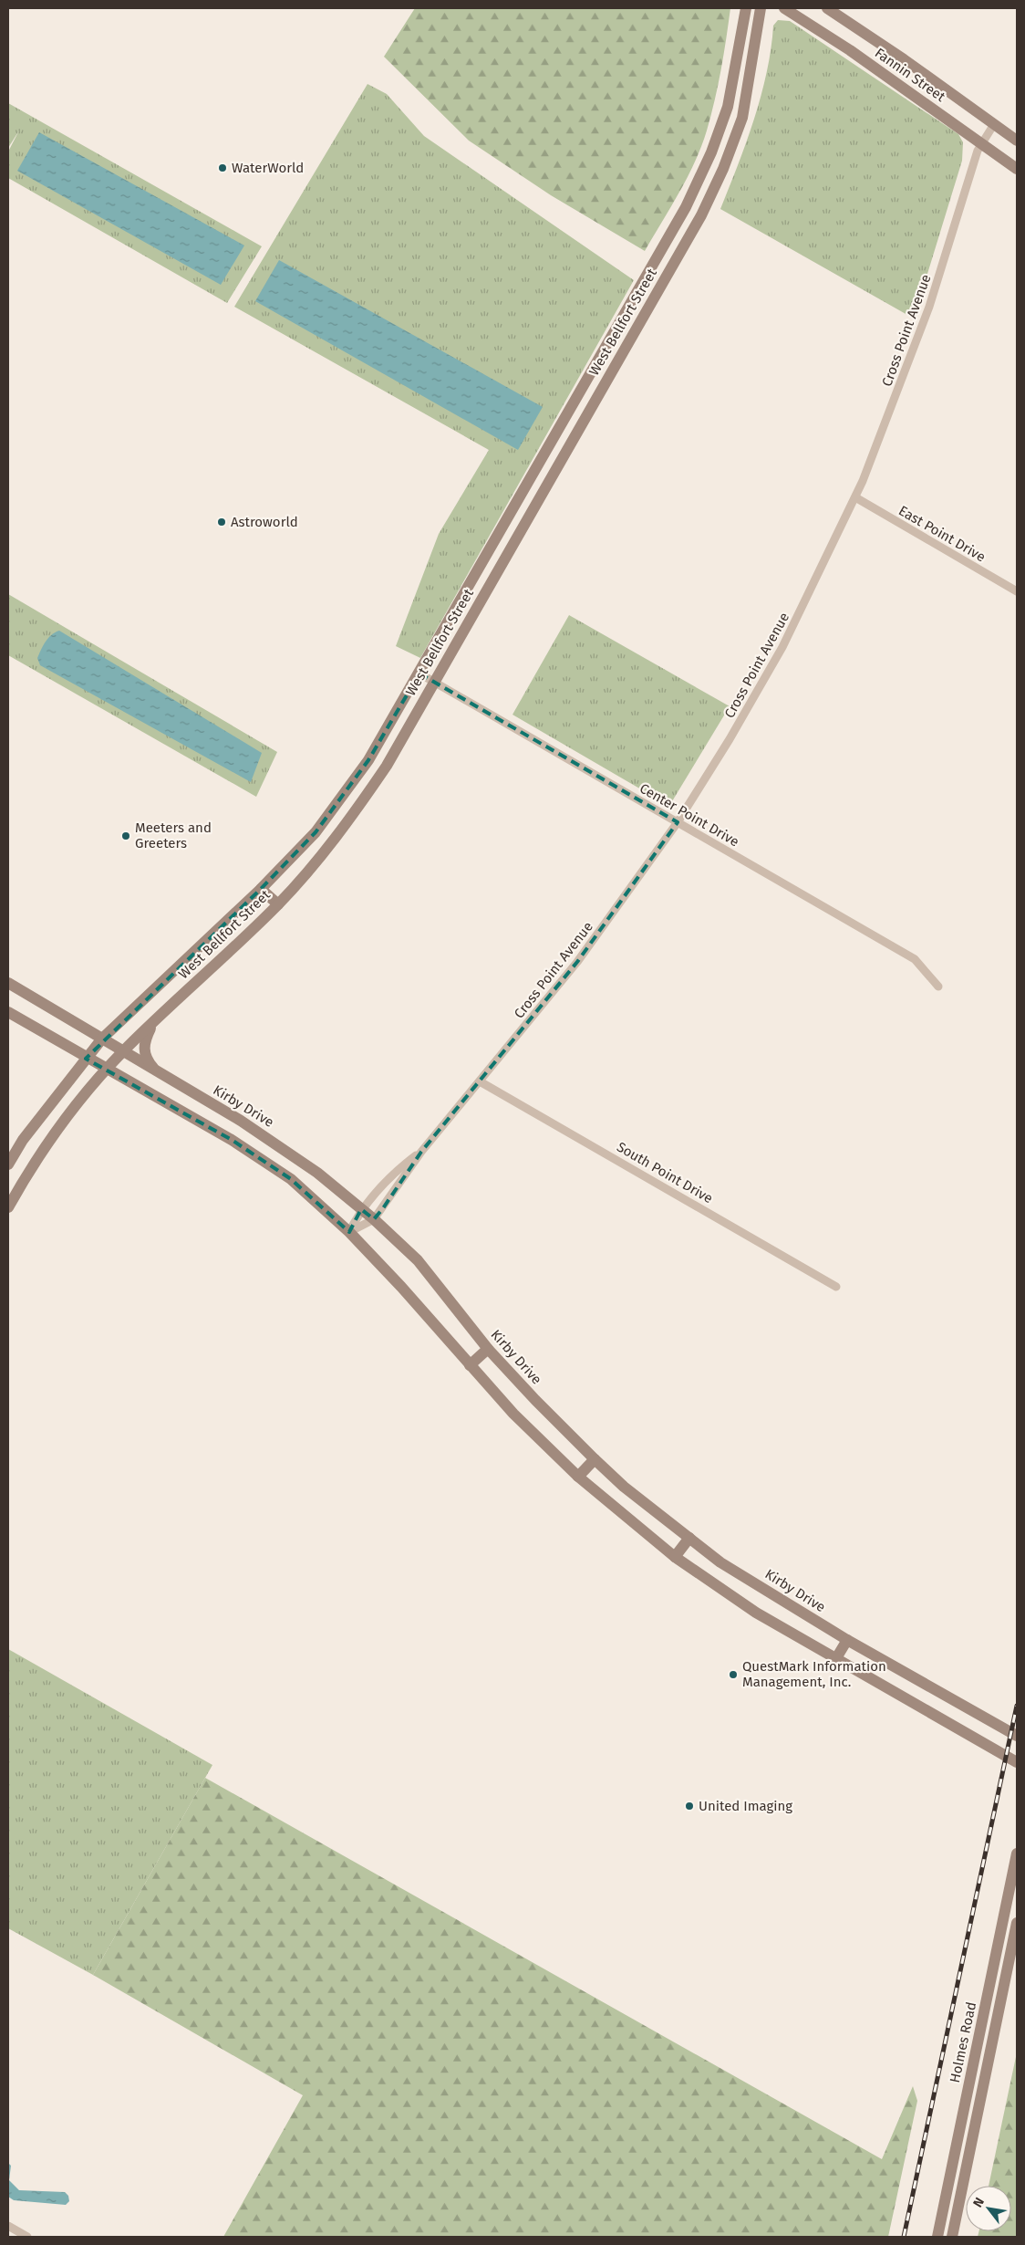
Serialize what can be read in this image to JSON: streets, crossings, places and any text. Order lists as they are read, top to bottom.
{
  "streets": {
    "main road": [
      "Fannin Street",
      "West Bellfort Street",
      "Kirby Drive",
      "Holmes Road"
    ],
    "street": [
      "Cross Point Avenue",
      "East Point Drive",
      "Center Point Drive",
      "South Point Drive"
    ]
  },
  "crossings": [
    ["Fannin Street", "Cross Point Avenue"],
    ["West Bellfort Street", "Center Point Drive"],
    ["West Bellfort Street", "Kirby Drive"],
    ["Cross Point Avenue", "East Point Drive"],
    ["Cross Point Avenue", "Center Point Drive"],
    ["Cross Point Avenue", "Kirby Drive"],
    ["Cross Point Avenue", "South Point Drive"]
  ],
  "places": [
    "WaterWorld",
    "Astroworld",
    "Meeters and Greeters",
    "QuestMark Information Management, Inc.",
    "United Imaging"
  ],
  "north": "top left"
}
